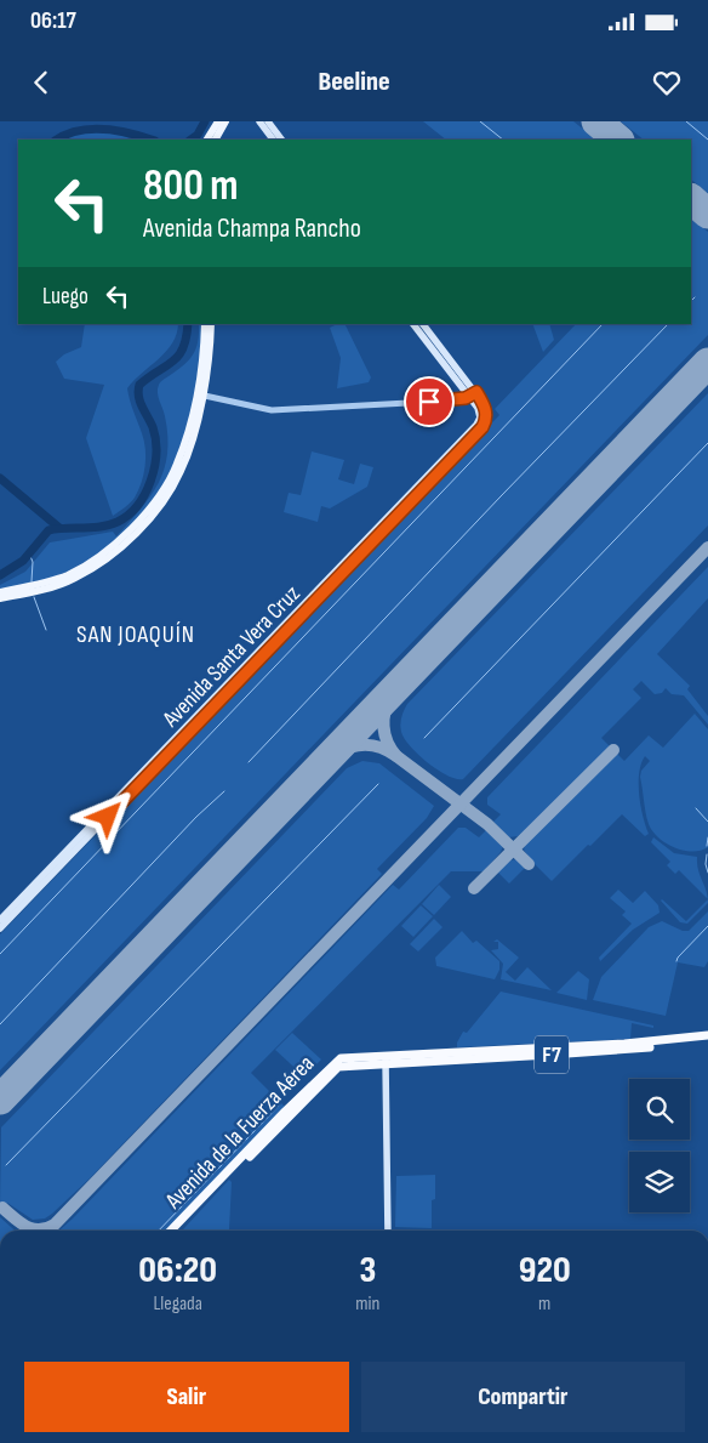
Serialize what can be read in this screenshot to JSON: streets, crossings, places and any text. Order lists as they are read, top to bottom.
{
  "streets": {
    "highway": ["F7", "Avenida de la Fuerza Aérea"],
    "main road": ["Avenida Santa Vera Cruz"]
  },
  "districts": ["SAN JOAQUÍN"],
  "page": {
    "status": "06:17",
    "header": "Beeline",
    "turn": ["800 m", "Avenida Champa Rancho"],
    "then": "Luego",
    "eta": [
      "06:20",
      "Llegada",
      "3",
      "min",
      "920",
      "m"
    ],
    "buttons": ["Salir", "Compartir"]
  }
}
